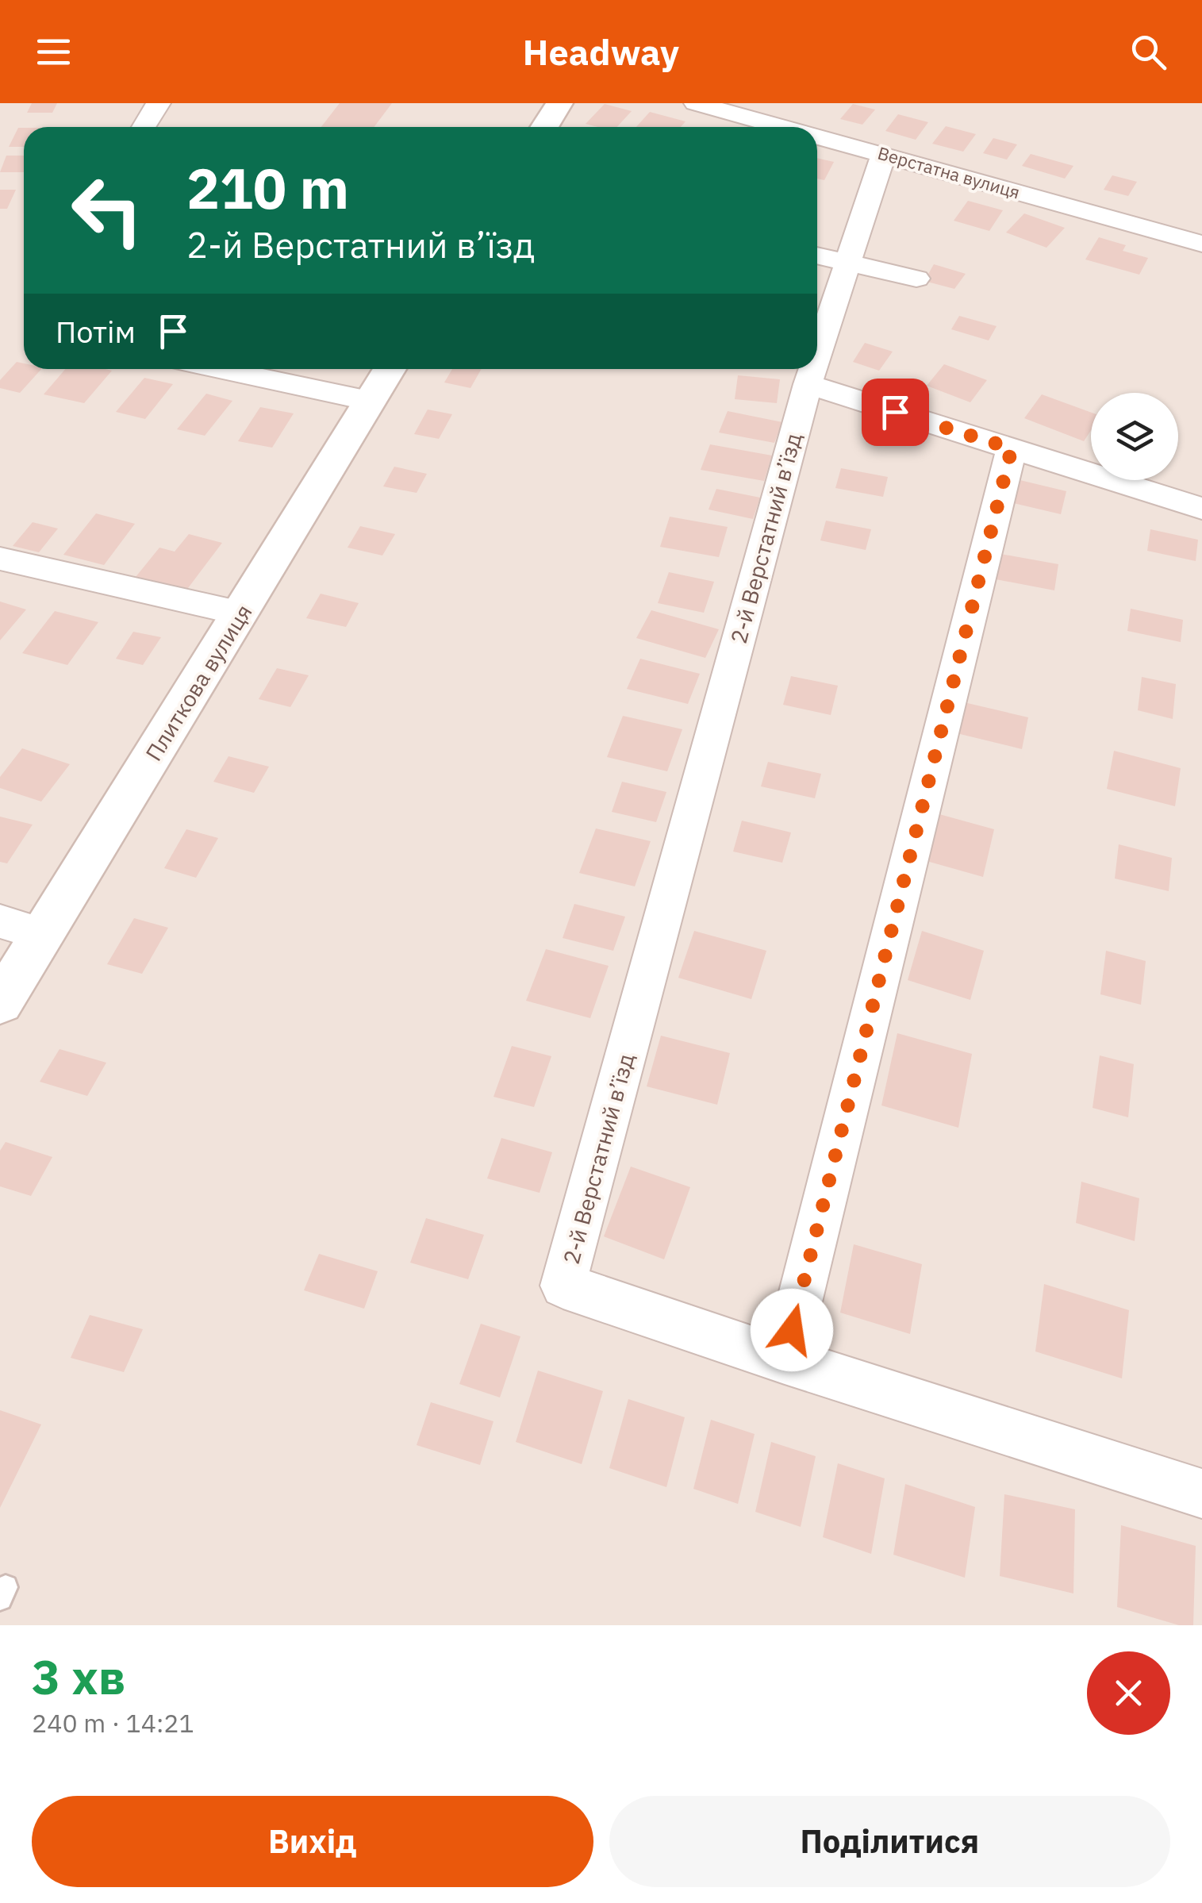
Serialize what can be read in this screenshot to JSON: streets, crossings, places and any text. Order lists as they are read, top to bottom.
{
  "streets": {
    "street": ["Верстатна вулиця", "2-й Верстатний в’їзд", "Плиткова вулиця"]
  },
  "crossings": [
    ["Верстатна вулиця", "2-й Верстатний в’їзд"]
  ],
  "page": {
    "header": "Headway",
    "turn": ["210 m", "2-й Верстатний в’їзд"],
    "then": "Потім",
    "heading": ["3 хв", "240 m · 14:21"],
    "buttons": ["Вихід", "Поділитися"]
  }
}
